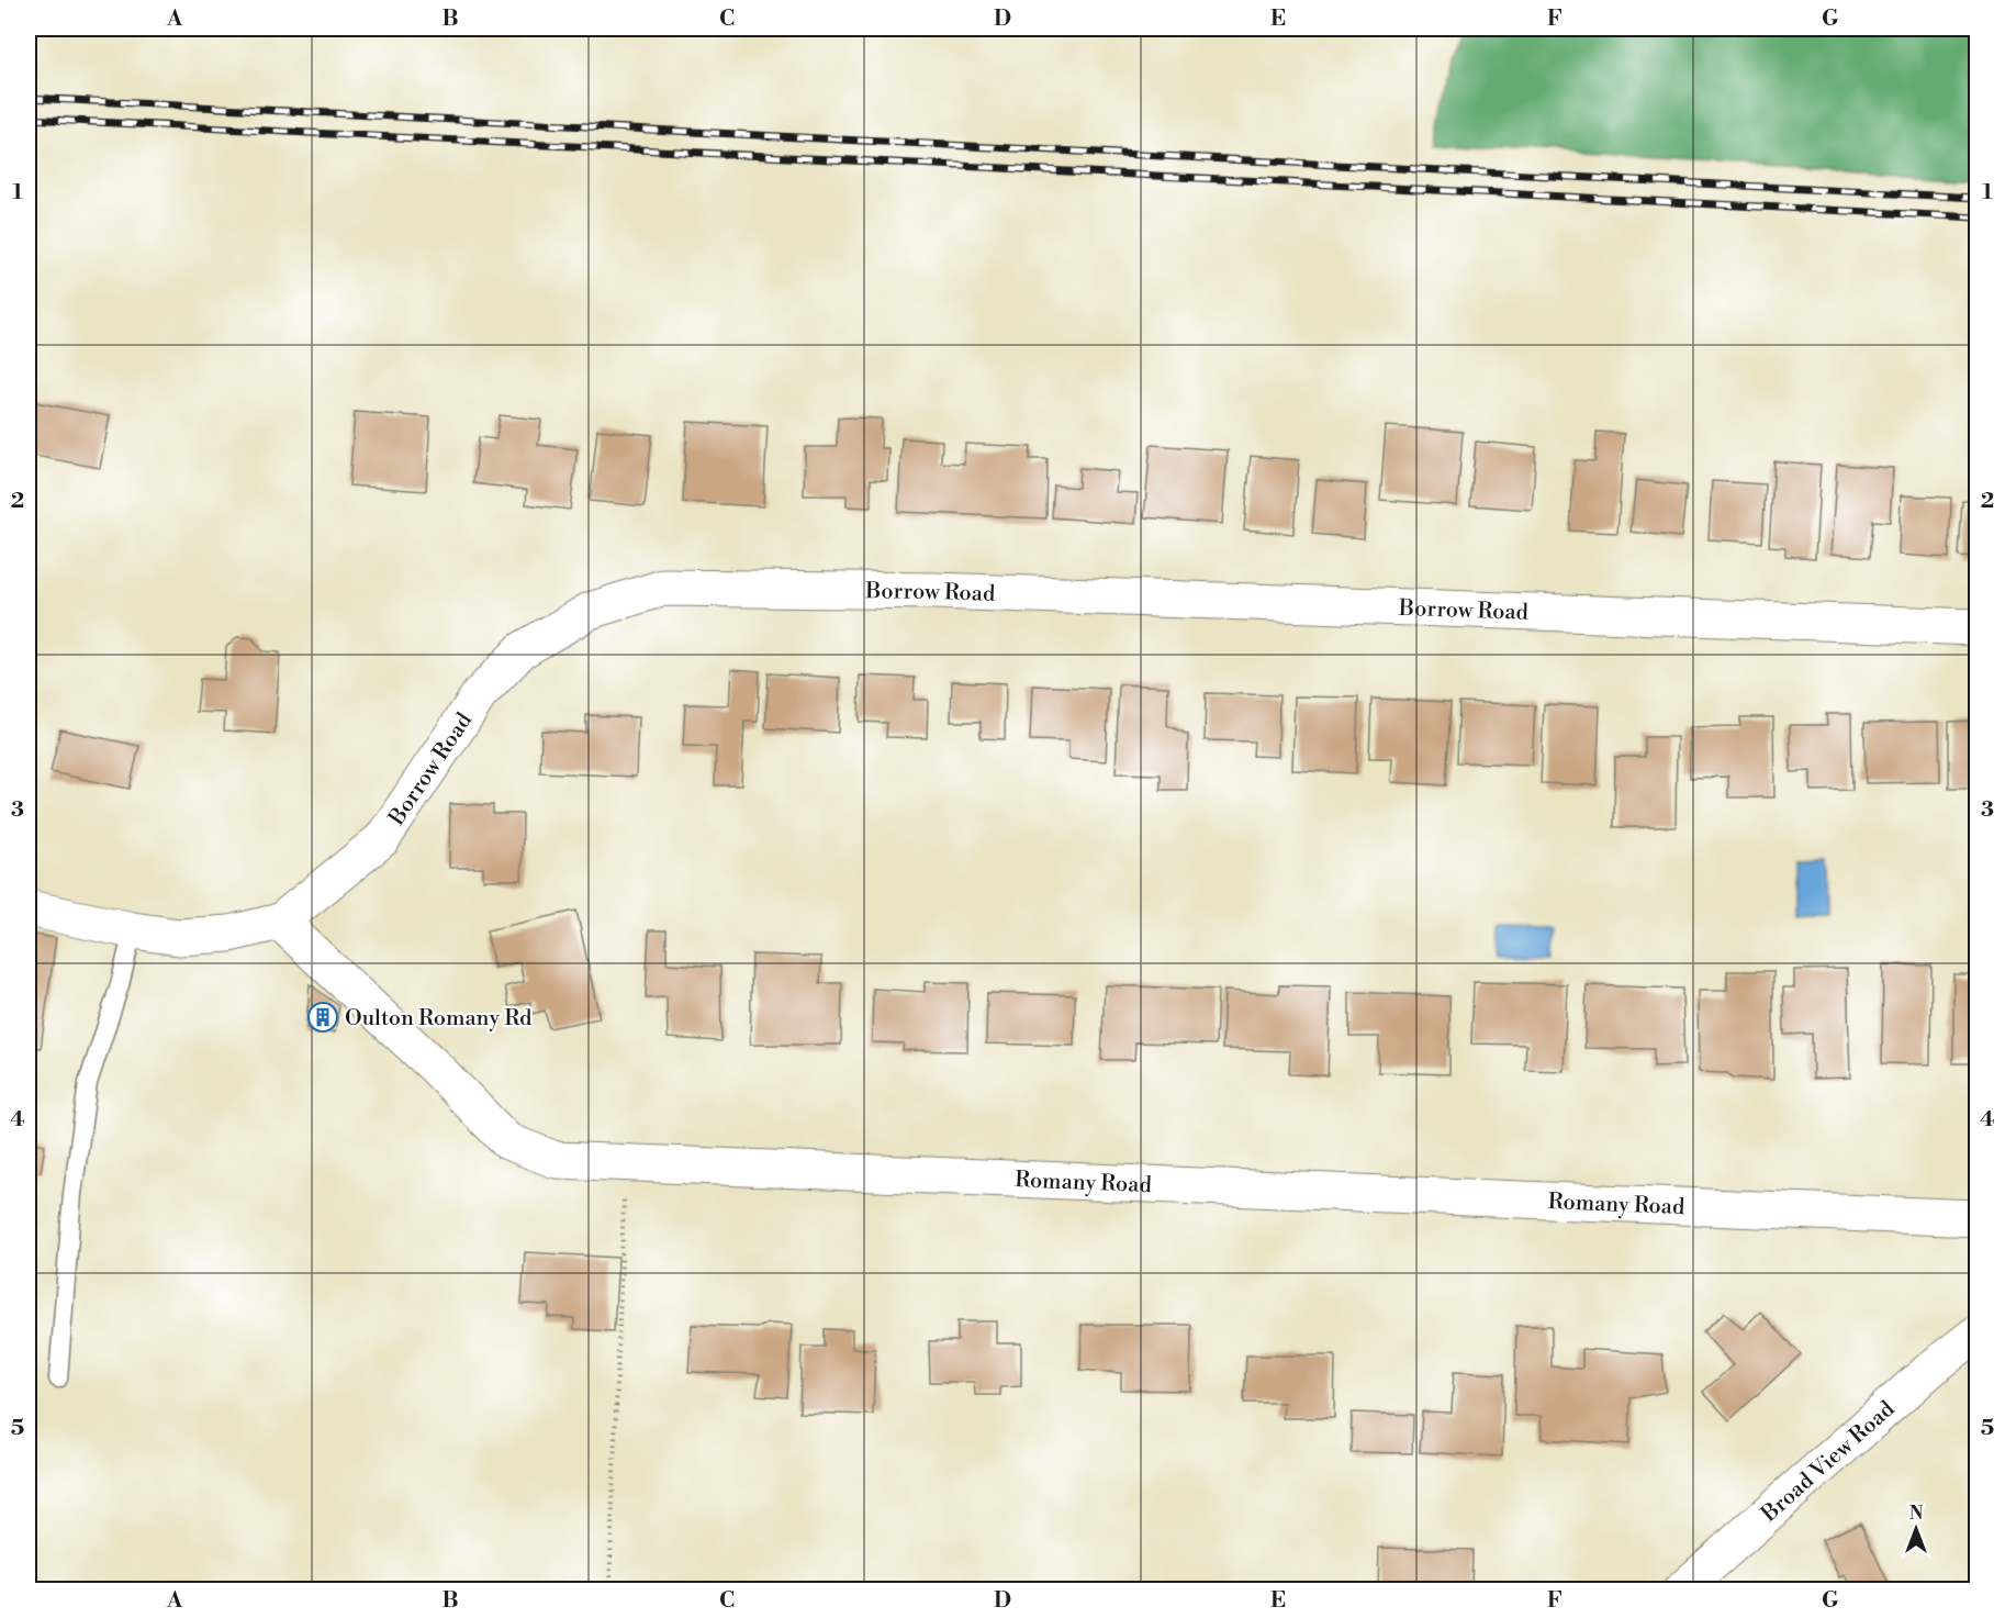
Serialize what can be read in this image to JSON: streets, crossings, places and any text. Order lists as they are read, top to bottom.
{
  "streets": {
    "street": ["Borrow Road", "Romany Road", "Broad View Road"]
  },
  "crossings": [
    ["Borrow Road", "Romany Road"]
  ],
  "places": {
    "building": ["Oulton Romany Rd"]
  },
  "north": "top",
  "grid": {
    "columns": [
      "A",
      "B",
      "C",
      "D",
      "E",
      "F",
      "G"
    ],
    "rows": [
      "1",
      "2",
      "3",
      "4",
      "5"
    ]
  }
}
